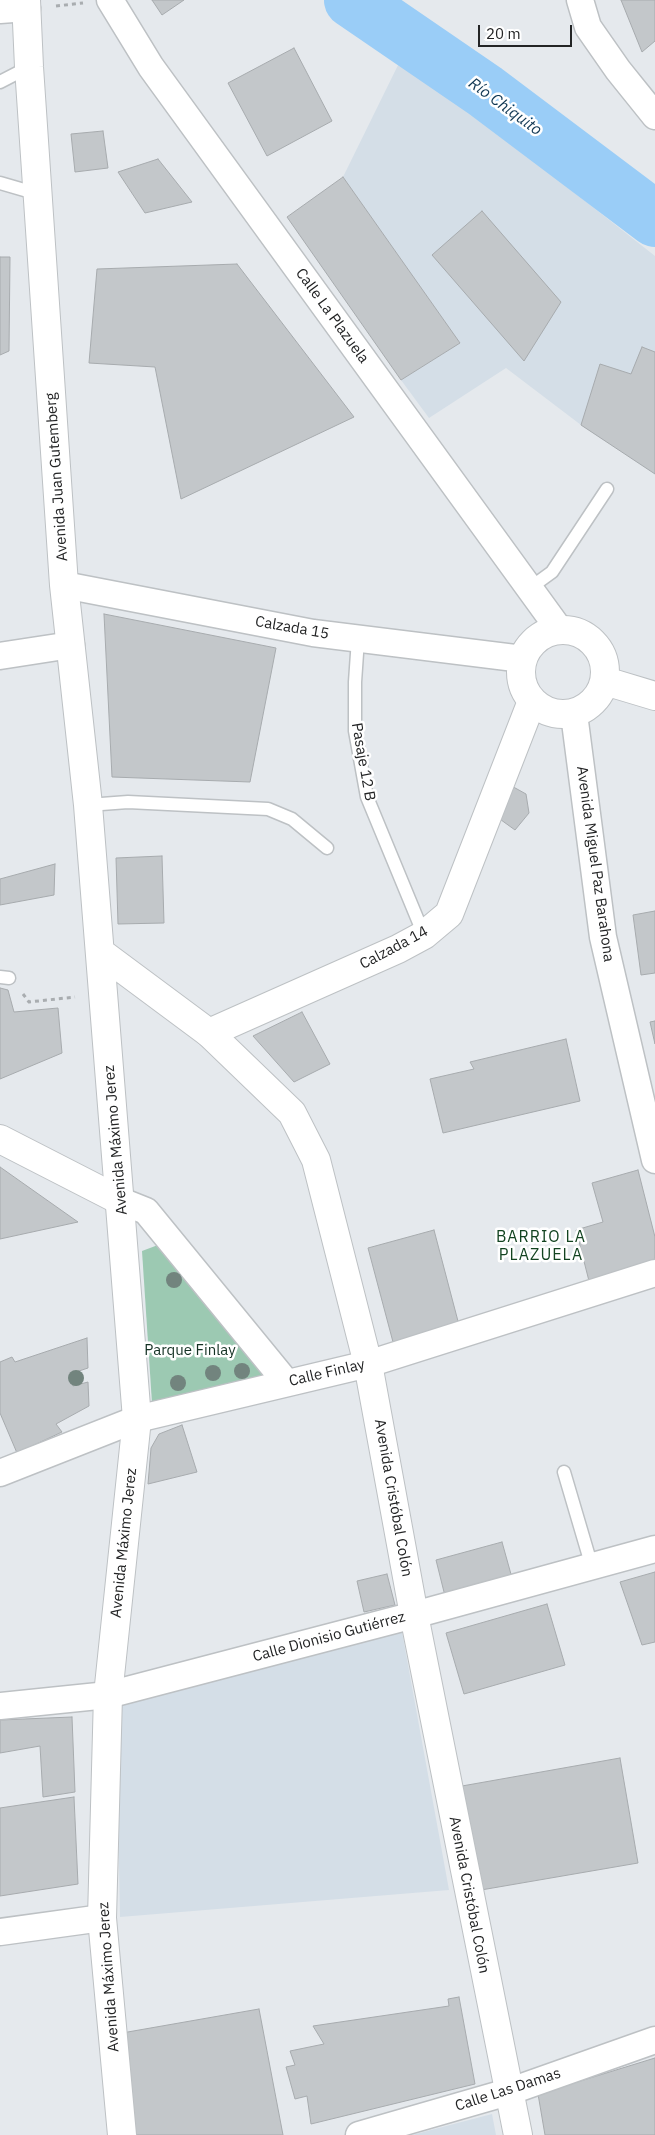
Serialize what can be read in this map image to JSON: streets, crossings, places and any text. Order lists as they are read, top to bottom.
{
  "streets": {
    "main road": [
      "Avenida Juan Gutemberg",
      "Calzada 14",
      "Avenida Máximo Jerez",
      "Avenida Cristóbal Colón"
    ],
    "street": [
      "Calle La Plazuela",
      "Calzada 15",
      "Avenida Miguel Paz Barahona",
      "Calle Finlay",
      "Calle Dionisio Gutiérrez",
      "Calle Las Damas"
    ],
    "lane": ["Pasaje 12 B"]
  },
  "crossings": [
    ["Calle La Plazuela", "Calzada 15"],
    ["Calle La Plazuela", "Avenida Miguel Paz Barahona"],
    ["Calle La Plazuela", "Calzada 14"],
    ["Avenida Juan Gutemberg", "Calzada 15"],
    ["Avenida Juan Gutemberg", "Avenida Máximo Jerez"],
    ["Avenida Juan Gutemberg", "Avenida Cristóbal Colón"],
    ["Calzada 15", "Pasaje 12 B"],
    ["Calzada 15", "Avenida Miguel Paz Barahona"],
    ["Calzada 15", "Calzada 14"],
    ["Pasaje 12 B", "Calzada 14"],
    ["Avenida Miguel Paz Barahona", "Calzada 14"],
    ["Calzada 14", "Avenida Cristóbal Colón"],
    ["Avenida Máximo Jerez", "Calle Finlay"],
    ["Avenida Máximo Jerez", "Avenida Cristóbal Colón"],
    ["Avenida Máximo Jerez", "Calle Dionisio Gutiérrez"],
    ["Calle Finlay", "Avenida Cristóbal Colón"],
    ["Avenida Cristóbal Colón", "Calle Dionisio Gutiérrez"],
    ["Avenida Cristóbal Colón", "Calle Las Damas"]
  ],
  "districts": ["BARRIO LA PLAZUELA"],
  "water": ["Río Chiquito"],
  "parks": ["Parque Finlay"],
  "scale_bar": "20 m"
}
